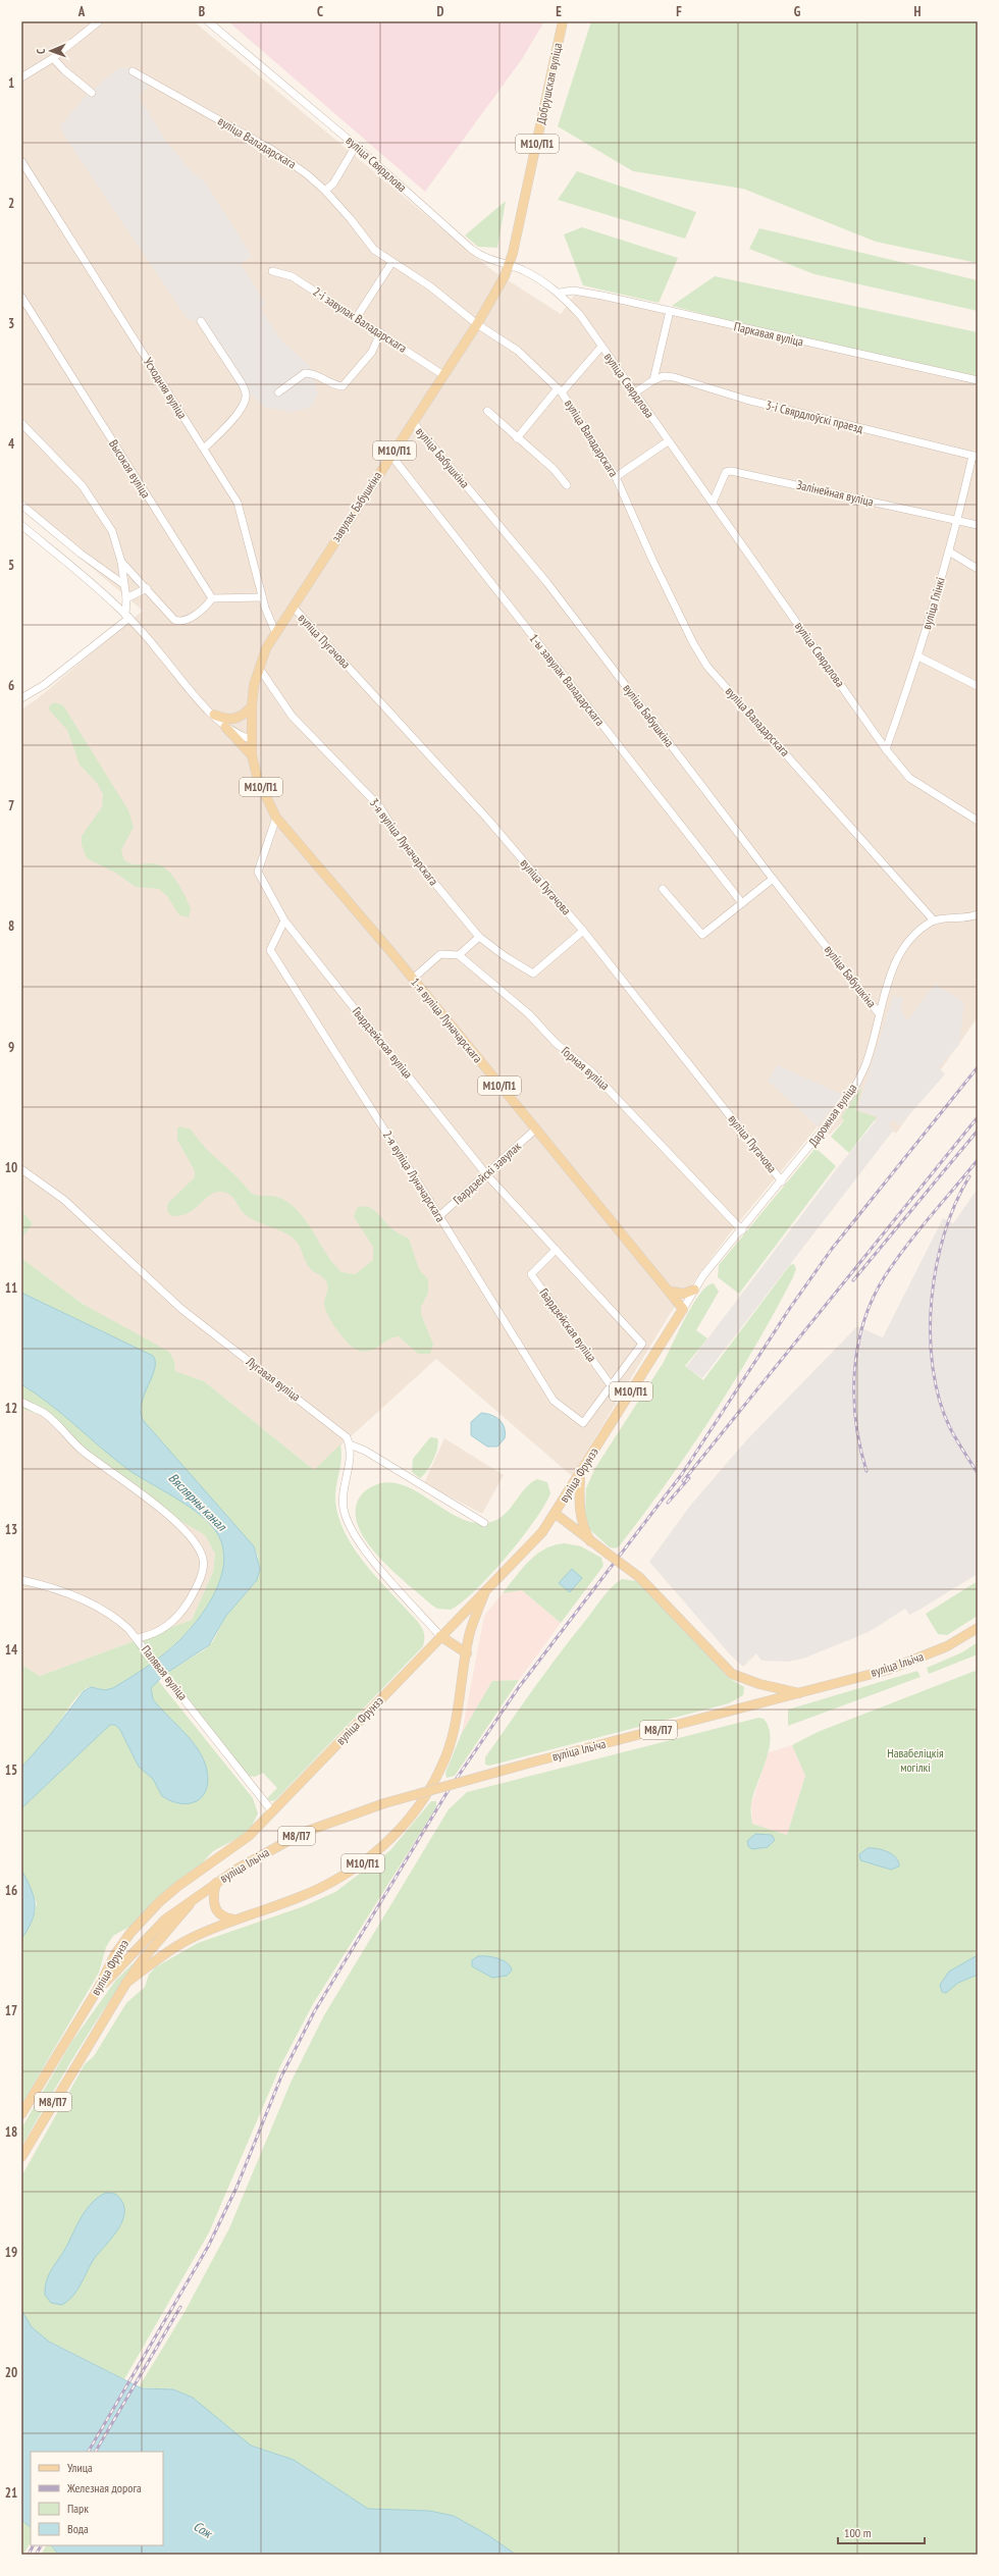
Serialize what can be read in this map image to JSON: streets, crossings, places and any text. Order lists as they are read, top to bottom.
{
  "streets": {
    "main road": [
      "Добрушская вуліца",
      "М10/П1",
      "завулак Бабушкіна",
      "1-я вуліца Луначарскага",
      "вуліца Фрунзэ",
      "вуліца Ільіча",
      "М8/П7"
    ],
    "street": [
      "вуліца Валадарскага",
      "вуліца Свярдлова",
      "2-і завулак Валадарскага",
      "Паркавая вуліца",
      "Усходняя вуліца",
      "3-і Свярдлоўскі праезд",
      "вуліца Бабушкіна",
      "Высокая вуліца",
      "Залінейная вуліца",
      "вуліца Глінкі",
      "вуліца Пугачова",
      "1-ы завулак Валадарскага",
      "3-я вуліца Луначарскага",
      "Гвардзейская вуліца",
      "Горная вуліца",
      "Дарожная вуліца",
      "Гвардзейскі завулак",
      "2-я вуліца Луначарскага",
      "Лугавая вуліца",
      "Палявая вуліца"
    ]
  },
  "crossings": [
    ["Добрушская вуліца", "вуліца Свярдлова"],
    ["Добрушская вуліца", "завулак Бабушкіна"],
    ["вуліца Валадарскага", "завулак Бабушкіна"],
    ["вуліца Валадарскага", "Дарожная вуліца"],
    ["М10/П1", "вуліца Фрунзэ"],
    ["М10/П1", "вуліца Ільіча"],
    ["вуліца Свярдлова", "Паркавая вуліца"],
    ["вуліца Свярдлова", "Залінейная вуліца"],
    ["вуліца Свярдлова", "завулак Бабушкіна"],
    ["вуліца Свярдлова", "вуліца Глінкі"],
    ["2-і завулак Валадарскага", "завулак Бабушкіна"],
    ["Усходняя вуліца", "завулак Бабушкіна"],
    ["3-і Свярдлоўскі праезд", "вуліца Глінкі"],
    ["вуліца Бабушкіна", "завулак Бабушкіна"],
    ["вуліца Бабушкіна", "Дарожная вуліца"],
    ["Залінейная вуліца", "вуліца Глінкі"],
    ["завулак Бабушкіна", "вуліца Пугачова"],
    ["завулак Бабушкіна", "1-ы завулак Валадарскага"],
    ["завулак Бабушкіна", "3-я вуліца Луначарскага"],
    ["завулак Бабушкіна", "1-я вуліца Луначарскага"],
    ["вуліца Пугачова", "3-я вуліца Луначарскага"],
    ["вуліца Пугачова", "Дарожная вуліца"],
    ["1-я вуліца Луначарскага", "Гвардзейская вуліца"],
    ["1-я вуліца Луначарскага", "Дарожная вуліца"],
    ["1-я вуліца Луначарскага", "Гвардзейскі завулак"],
    ["1-я вуліца Луначарскага", "вуліца Фрунзэ"],
    ["Гвардзейская вуліца", "Гвардзейскі завулак"],
    ["Гвардзейская вуліца", "2-я вуліца Луначарскага"],
    ["Горная вуліца", "Дарожная вуліца"],
    ["Дарожная вуліца", "вуліца Фрунзэ"],
    ["Гвардзейскі завулак", "2-я вуліца Луначарскага"],
    ["вуліца Фрунзэ", "вуліца Ільіча"],
    ["вуліца Фрунзэ", "Палявая вуліца"]
  ],
  "water": ["Вяслярны канал", "Сож"],
  "parks": ["Навабеліцкія могілкі"],
  "legend": [
    "Улица",
    "Железная дорога",
    "Парк",
    "Вода"
  ],
  "scale_bar": "100 m",
  "north": "left",
  "grid": {
    "columns": [
      "A",
      "B",
      "C",
      "D",
      "E",
      "F",
      "G",
      "H"
    ],
    "rows": [
      "1",
      "2",
      "3",
      "4",
      "5",
      "6",
      "7",
      "8",
      "9",
      "10",
      "11",
      "12",
      "13",
      "14",
      "15",
      "16",
      "17",
      "18",
      "19",
      "20",
      "21"
    ]
  }
}
